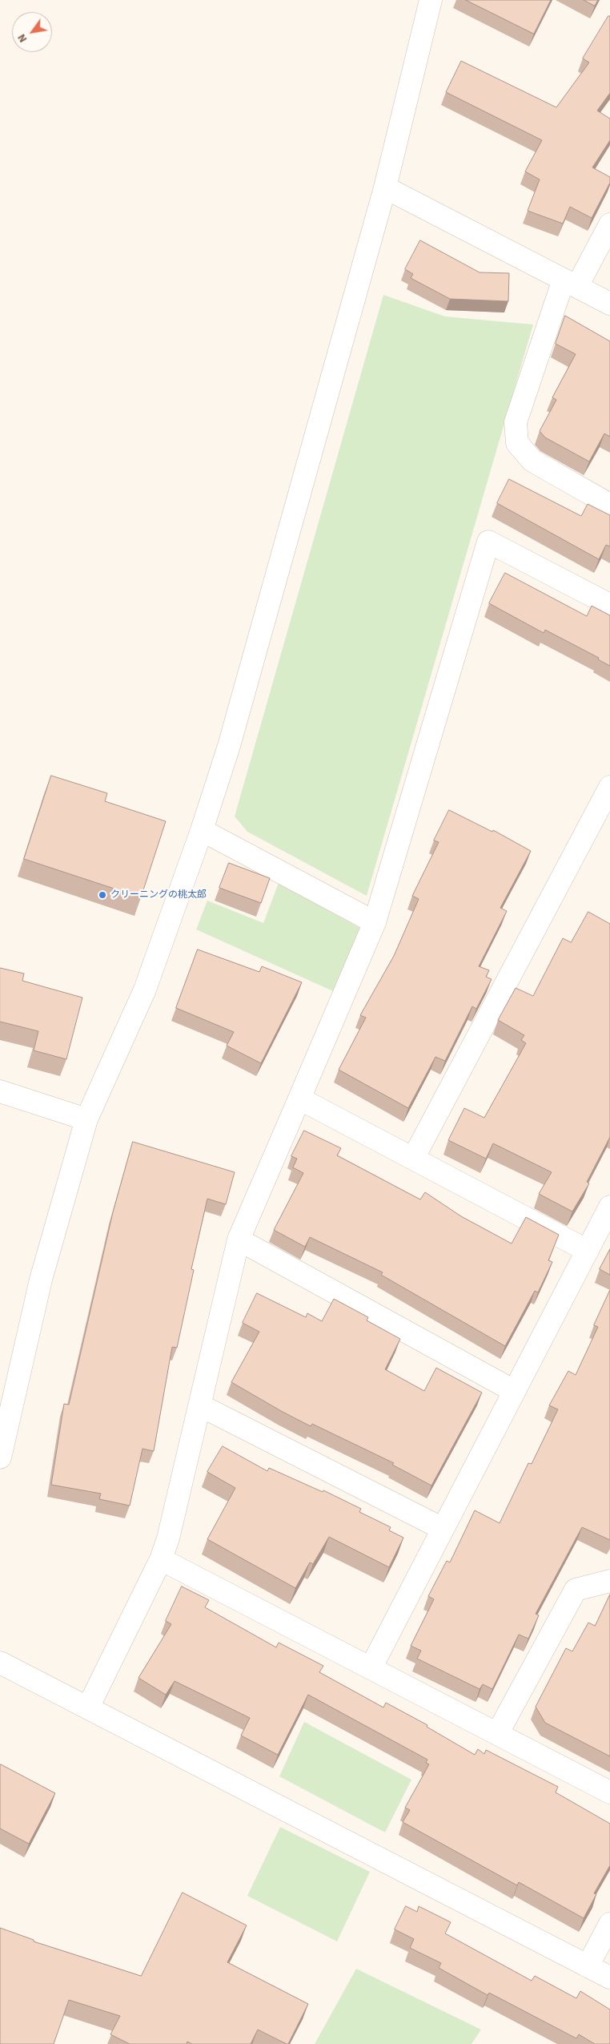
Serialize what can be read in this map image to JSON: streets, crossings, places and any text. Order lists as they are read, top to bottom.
{
  "places": ["クリーニングの桃太郎"],
  "north": "bottom left"
}
